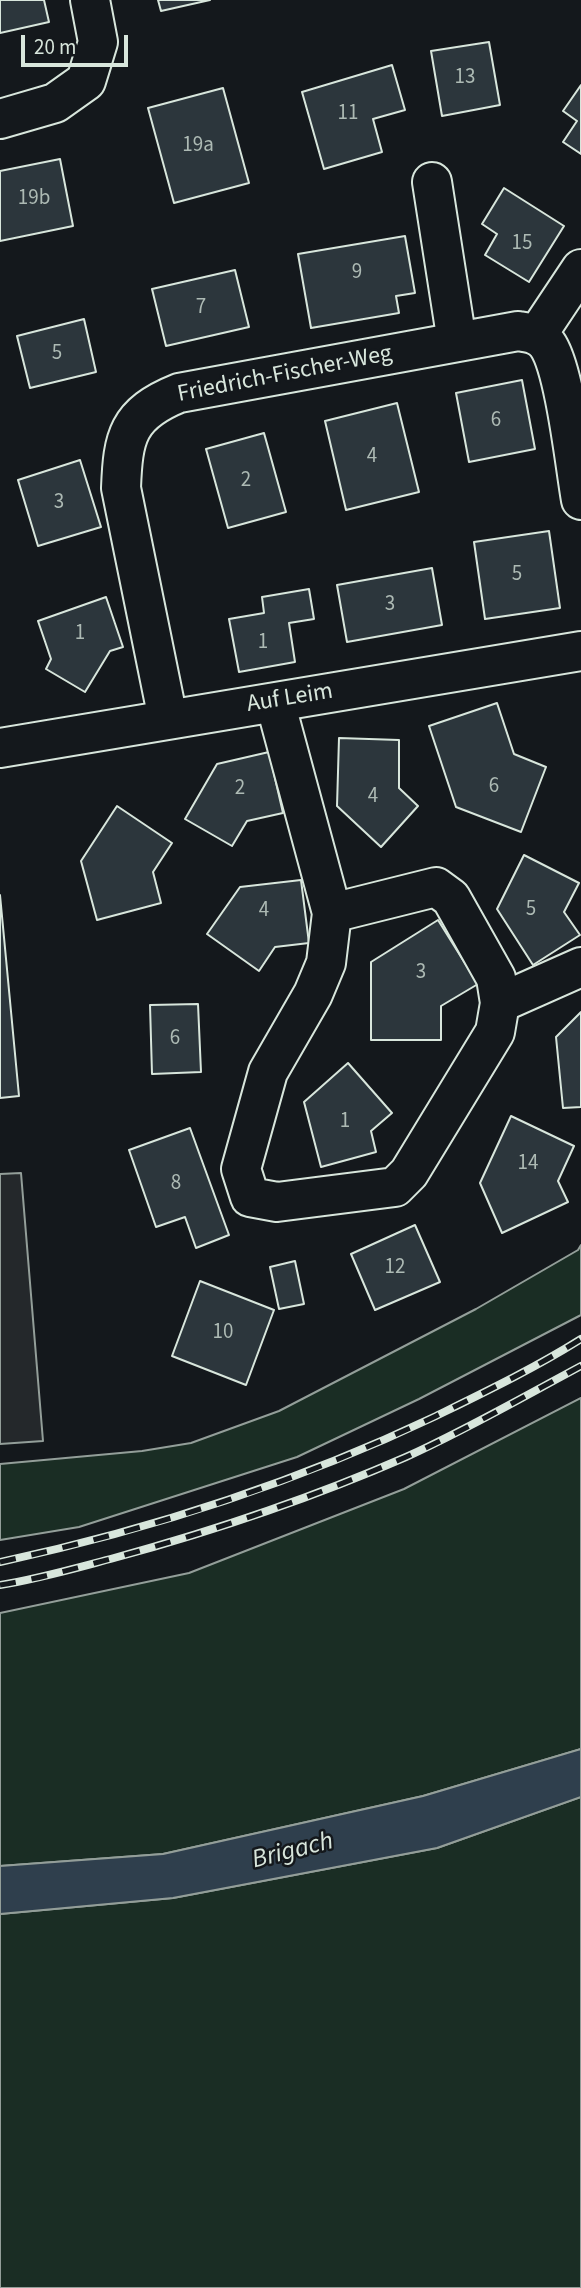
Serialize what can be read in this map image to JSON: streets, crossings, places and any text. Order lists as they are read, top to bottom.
{
  "streets": {
    "street": ["Friedrich-Fischer-Weg", "Auf Leim"]
  },
  "crossings": [
    ["Friedrich-Fischer-Weg", "Auf Leim"]
  ],
  "water": ["Brigach"],
  "house_numbers": [
    "13",
    "11",
    "19a",
    "19b",
    "15",
    "9",
    "7",
    "5",
    "6",
    "4",
    "2",
    "3",
    "5",
    "3",
    "1",
    "1",
    "6",
    "2",
    "4",
    "5",
    "4",
    "3",
    "6",
    "1",
    "14",
    "8",
    "12",
    "10"
  ],
  "scale_bar": "20 m"
}
